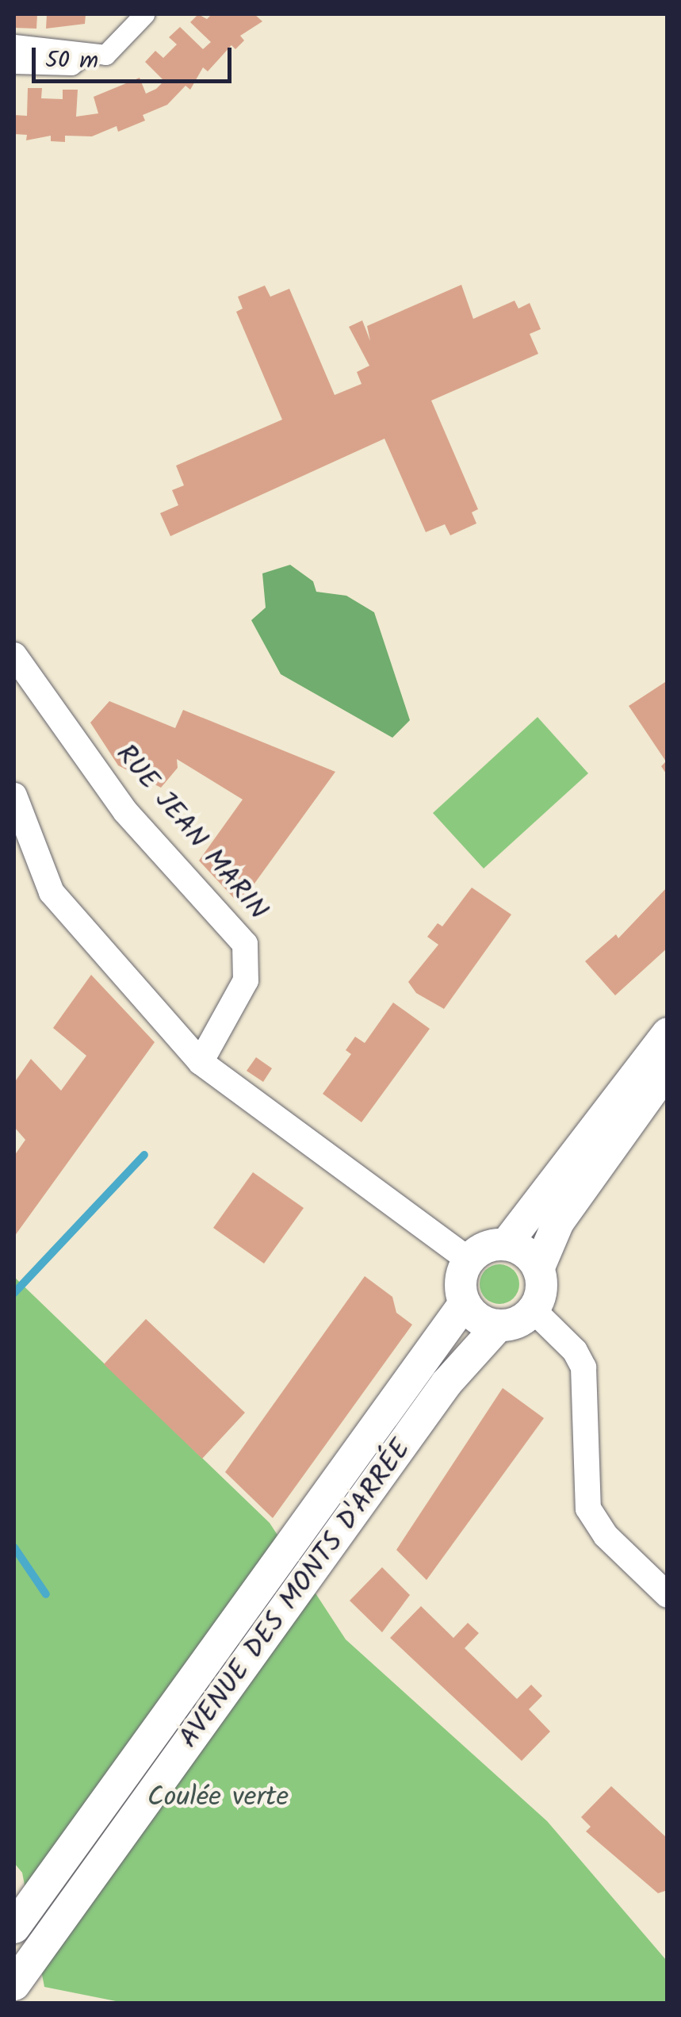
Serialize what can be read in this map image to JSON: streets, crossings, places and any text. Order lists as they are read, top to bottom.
{
  "streets": {
    "street": ["RUE JEAN MARIN", "AVENUE DES MONTS D'ARRÉE"]
  },
  "parks": ["Coulée verte"],
  "scale_bar": "50 m"
}
